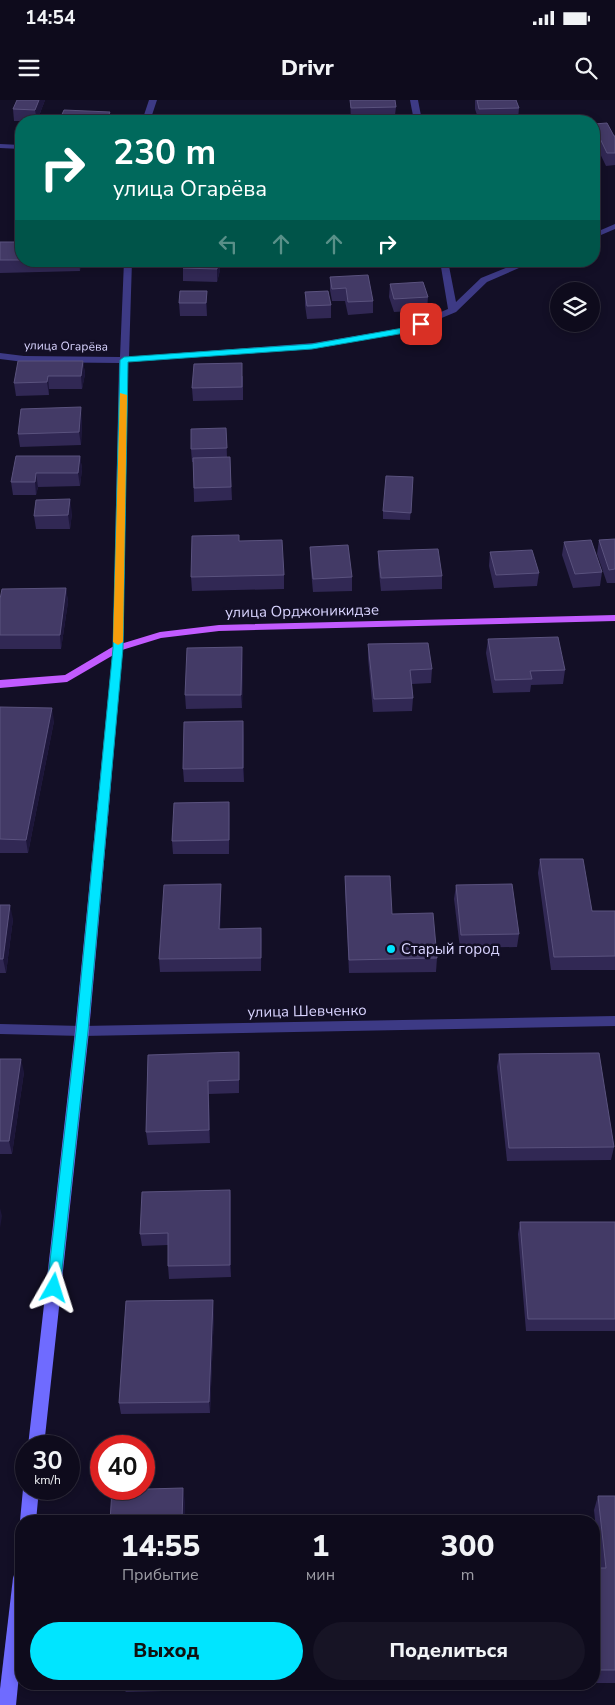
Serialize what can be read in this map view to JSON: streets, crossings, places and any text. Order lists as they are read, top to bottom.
{
  "streets": {
    "main road": ["улица Орджоникидзе"],
    "street": ["улица Огарёва", "улица Шевченко"]
  },
  "places": ["Старый город"],
  "page": {
    "status": "14:54",
    "header": "Drivr",
    "turn": ["230 m", "улица Огарёва"],
    "speed": "30 km/h",
    "limit": "40",
    "eta": [
      "14:55",
      "Прибытие",
      "1",
      "мин",
      "300",
      "m"
    ],
    "buttons": ["Выход", "Поделиться"]
  }
}
